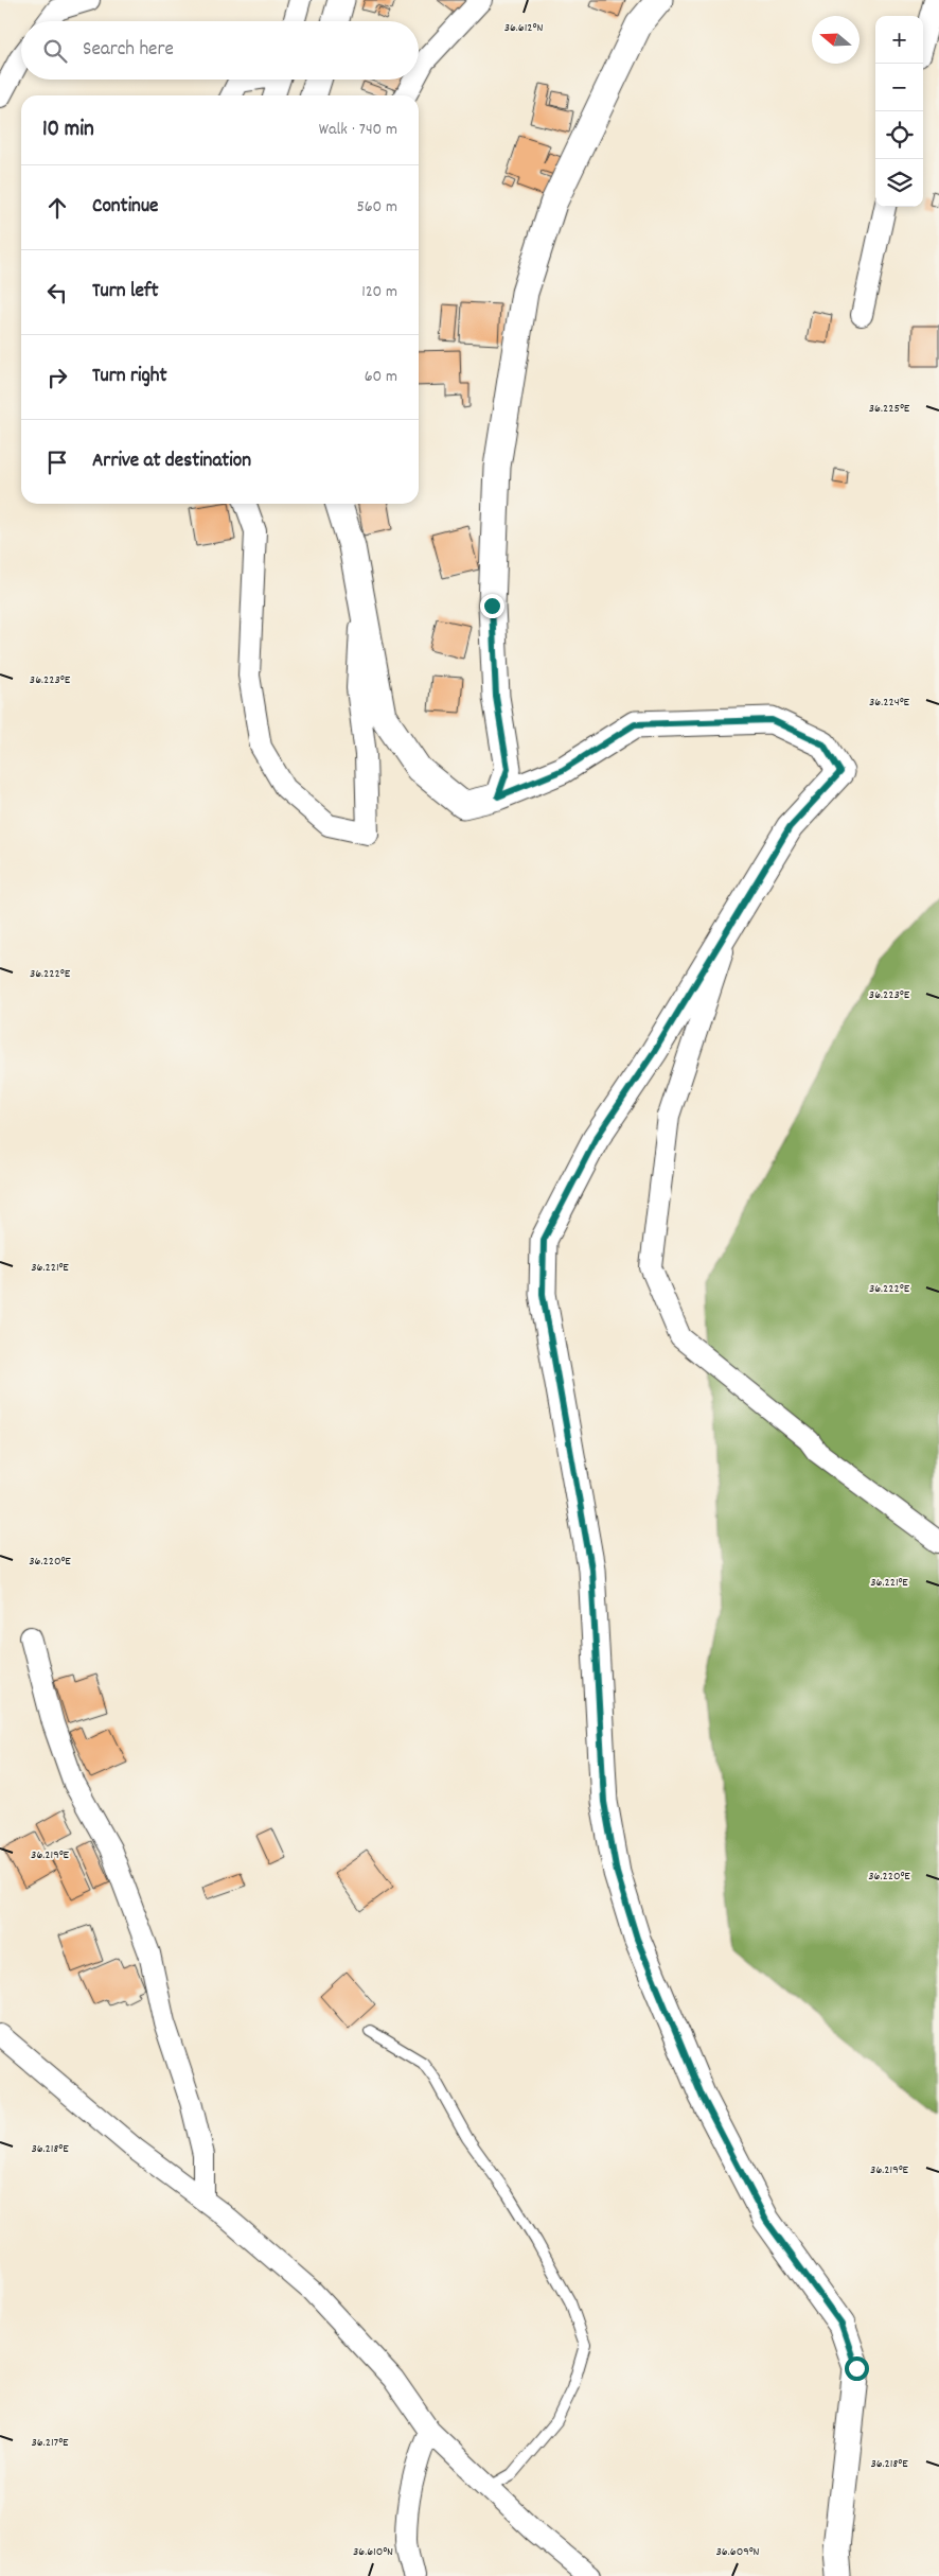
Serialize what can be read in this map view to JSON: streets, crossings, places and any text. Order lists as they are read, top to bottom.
{
  "north": "left",
  "page": {
    "map_buttons": ["+", "−"],
    "search": "Search here",
    "heading": ["10 min", "Walk · 740 m"],
    "list": [
      ["Continue", "560 m"],
      ["Turn left", "120 m"],
      ["Turn right", "60 m"],
      "Arrive at destination"
    ]
  },
  "coordinates": [
    "36.612°N",
    "36.225°E",
    "36.223°E",
    "36.224°E",
    "36.222°E",
    "36.221°E",
    "36.220°E",
    "36.219°E",
    "36.218°E",
    "36.217°E",
    "36.610°N",
    "36.609°N"
  ]
}
